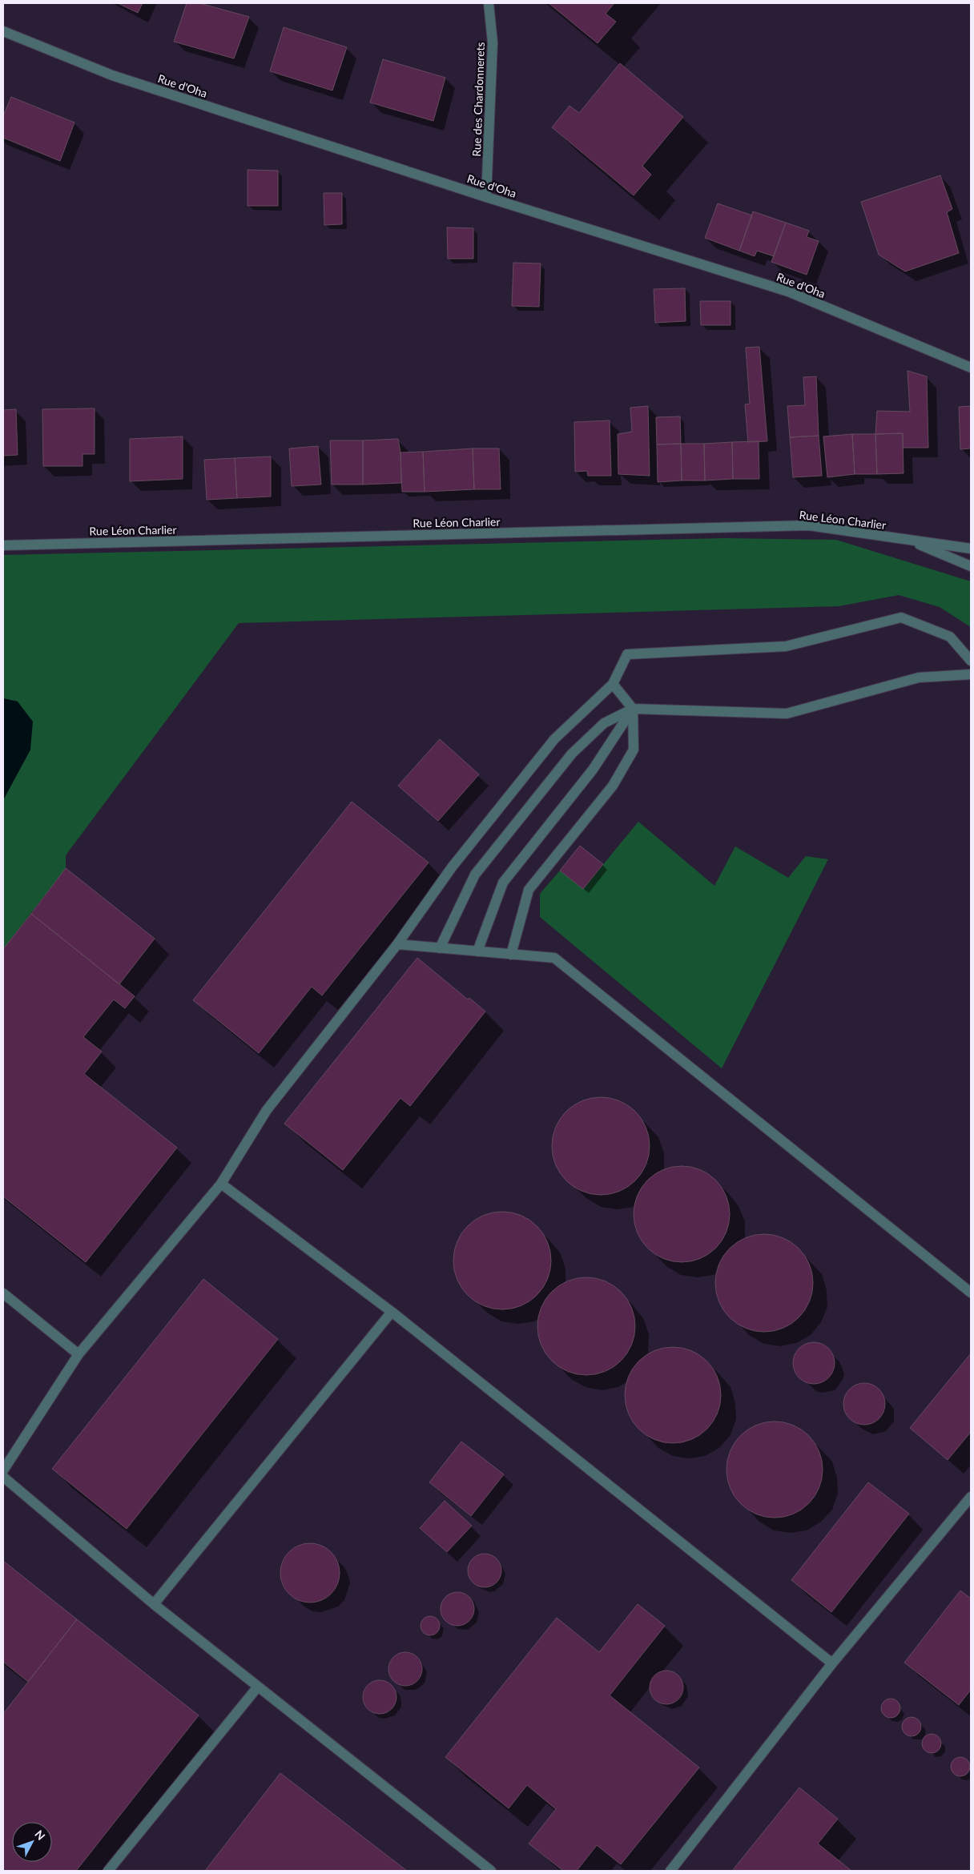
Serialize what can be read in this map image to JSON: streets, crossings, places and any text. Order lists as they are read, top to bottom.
{
  "streets": {
    "street": ["Rue d'Oha", "Rue des Chardonnerets", "Rue Léon Charlier"]
  },
  "crossings": [
    ["Rue d'Oha", "Rue des Chardonnerets"]
  ],
  "north": "top right"
}
